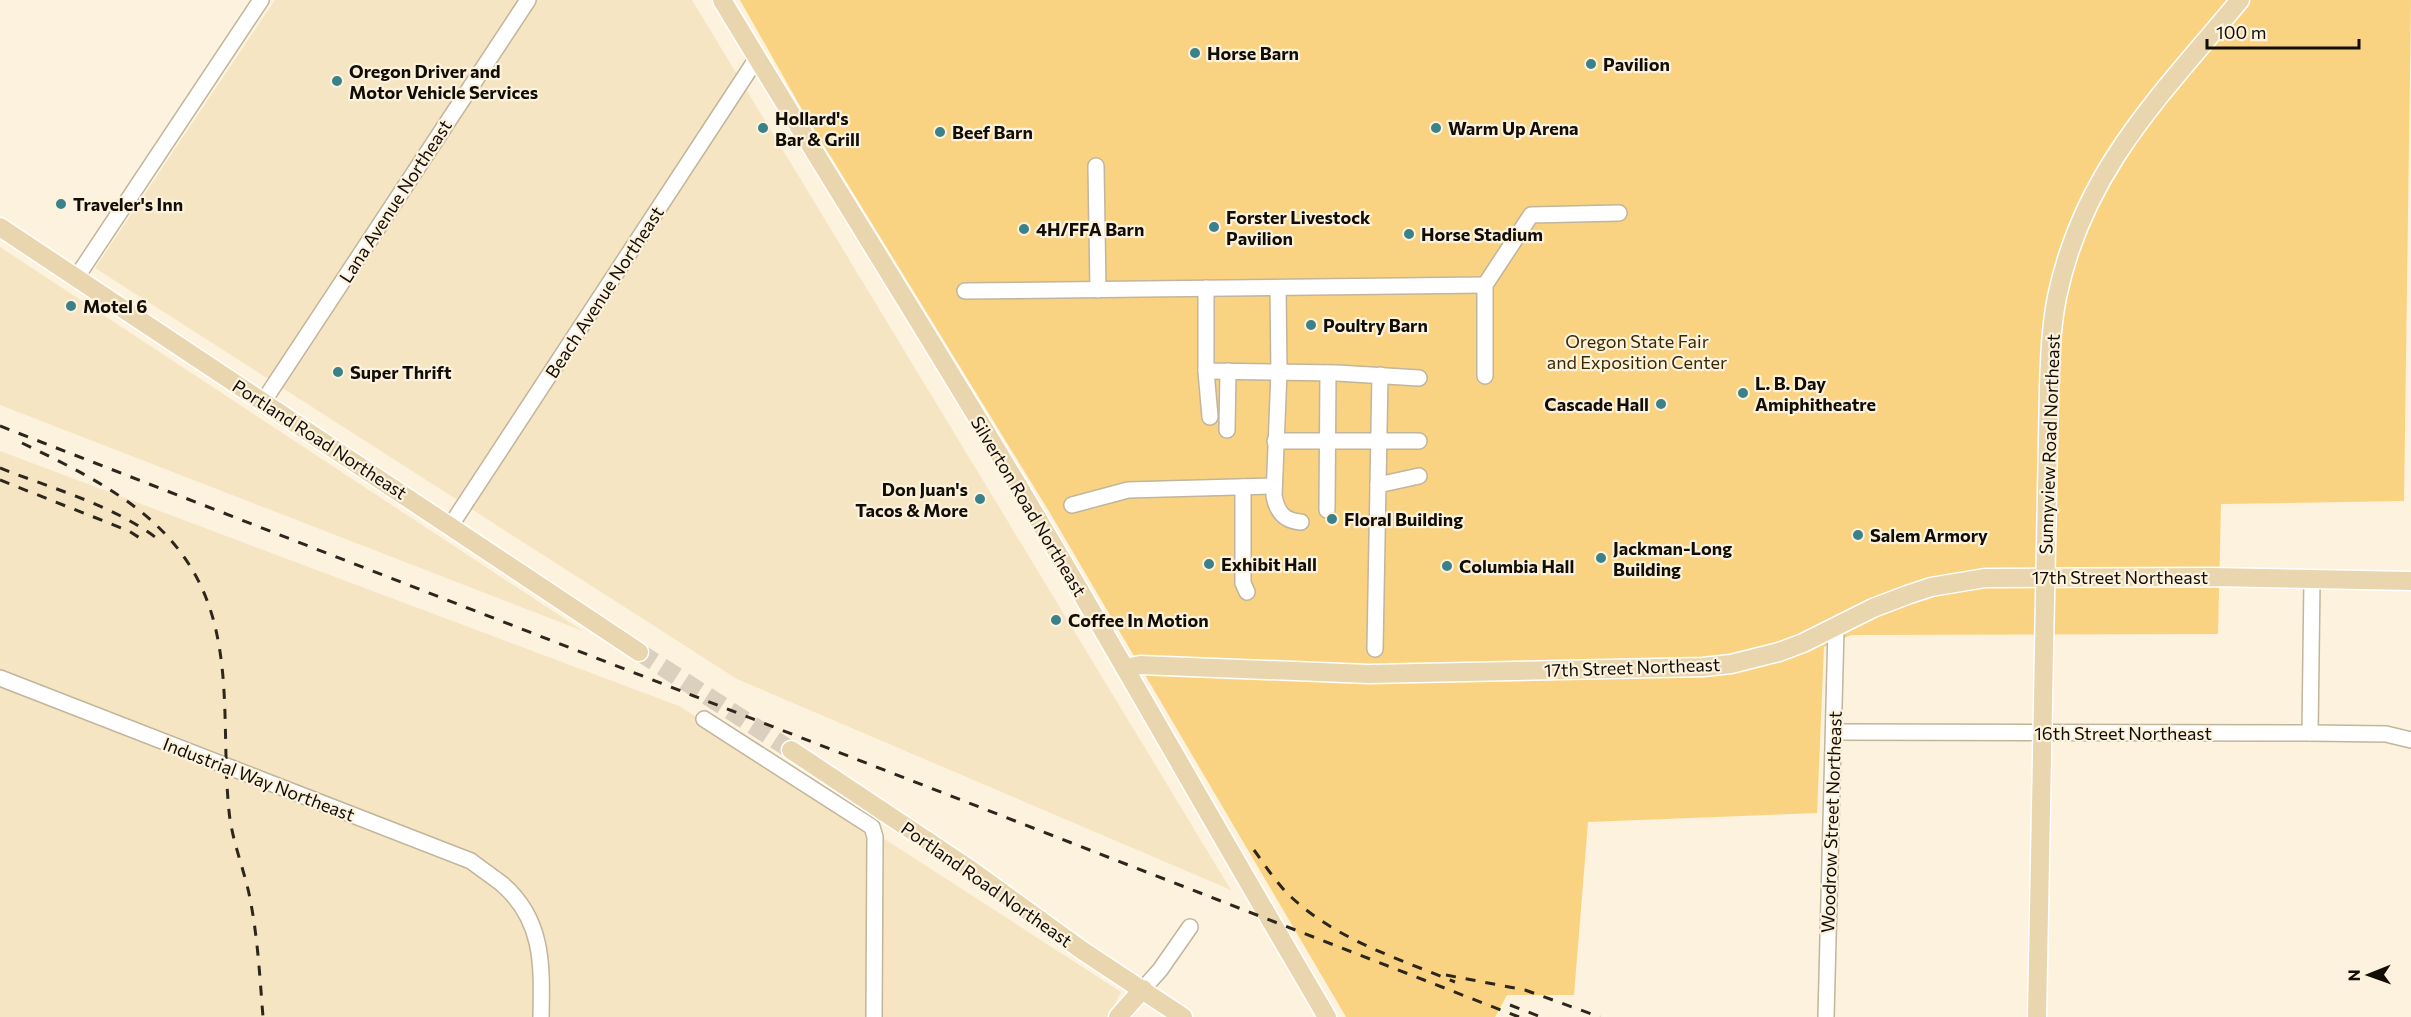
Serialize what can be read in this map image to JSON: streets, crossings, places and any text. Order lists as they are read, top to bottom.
{
  "streets": {
    "main road": [
      "Portland Road Northeast",
      "Sunnyview Road Northeast",
      "Silverton Road Northeast",
      "17th Street Northeast"
    ],
    "street": [
      "Lana Avenue Northeast",
      "Beach Avenue Northeast",
      "16th Street Northeast",
      "Industrial Way Northeast",
      "Woodrow Street Northeast"
    ]
  },
  "crossings": [
    ["Lana Avenue Northeast", "Portland Road Northeast"],
    ["Beach Avenue Northeast", "Portland Road Northeast"],
    ["Beach Avenue Northeast", "Silverton Road Northeast"],
    ["Sunnyview Road Northeast", "17th Street Northeast"],
    ["Sunnyview Road Northeast", "16th Street Northeast"],
    ["Silverton Road Northeast", "17th Street Northeast"],
    ["17th Street Northeast", "Woodrow Street Northeast"],
    ["16th Street Northeast", "Woodrow Street Northeast"]
  ],
  "parks": ["Oregon State Fair and Exposition Center"],
  "places": [
    "Horse Barn",
    "Pavilion",
    "Oregon Driver and Motor Vehicle Services",
    "Hollard's Bar & Grill",
    "Warm Up Arena",
    "Beef Barn",
    "Traveler's Inn",
    "Forster Livestock Pavilion",
    "4H/FFA Barn",
    "Horse Stadium",
    "Motel 6",
    "Poultry Barn",
    "Super Thrift",
    "L. B. Day Amiphitheatre",
    "Cascade Hall",
    "Don Juan's Tacos & More",
    "Floral Building",
    "Salem Armory",
    "Jackman-Long Building",
    "Exhibit Hall",
    "Columbia Hall",
    "Coffee In Motion"
  ],
  "scale_bar": "100 m",
  "north": "left"
}
